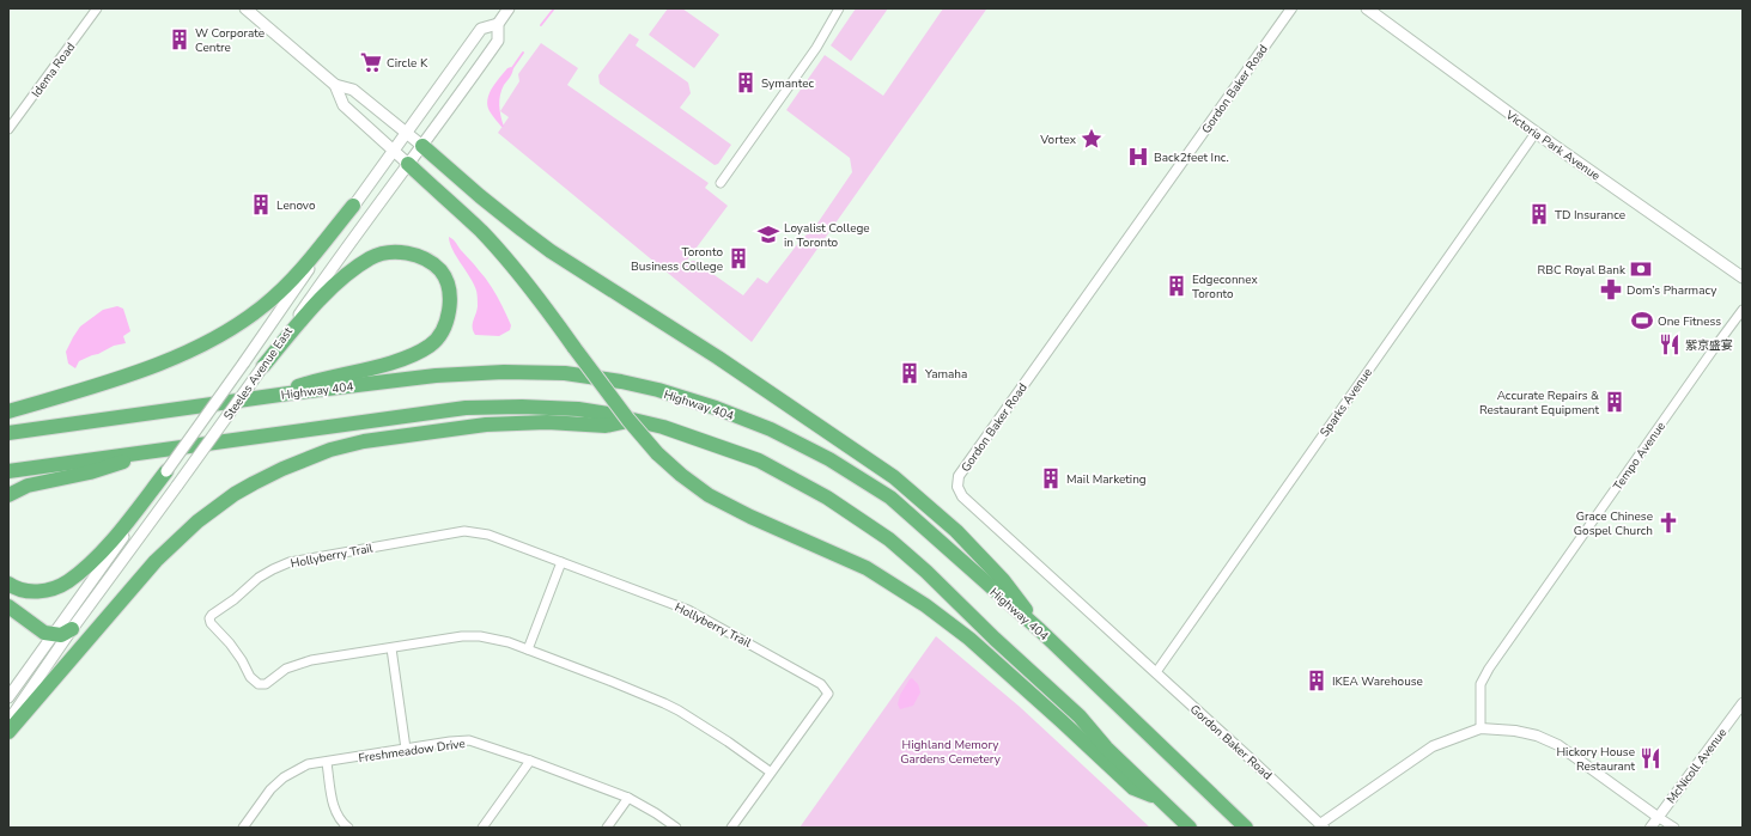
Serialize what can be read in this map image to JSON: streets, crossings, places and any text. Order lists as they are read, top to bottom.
{
  "streets": {
    "highway": ["Highway 404"],
    "main road": ["Victoria Park Avenue", "Steeles Avenue East"],
    "street": [
      "Idema Road",
      "Gordon Baker Road",
      "Sparks Avenue",
      "Tempo Avenue",
      "Hollyberry Trail",
      "Freshmeadow Drive",
      "McNicoll Avenue"
    ]
  },
  "crossings": [
    ["Gordon Baker Road", "Sparks Avenue"],
    ["Victoria Park Avenue", "Sparks Avenue"]
  ],
  "parks": ["Highland Memory Gardens Cemetery"],
  "places": {
    "building": [
      "W Corporate Centre",
      "Symantec",
      "Lenovo",
      "TD Insurance",
      "Toronto Business College",
      "Edgeconnex Toronto",
      "Yamaha",
      "Accurate Repairs & Restaurant Equipment",
      "Mail Marketing",
      "IKEA Warehouse"
    ],
    "supermarket": ["Circle K"],
    "place": ["Vortex"],
    "hospital": ["Back2feet Inc."],
    "school or university": ["Loyalist College in Toronto"],
    "bank": ["RBC Royal Bank"],
    "pharmacy": ["Dom’s Pharmacy"],
    "sports": ["One Fitness"],
    "restaurant": ["紫京盛宴", "Hickory House Restaurant"],
    "church": ["Grace Chinese Gospel Church"]
  }
}
